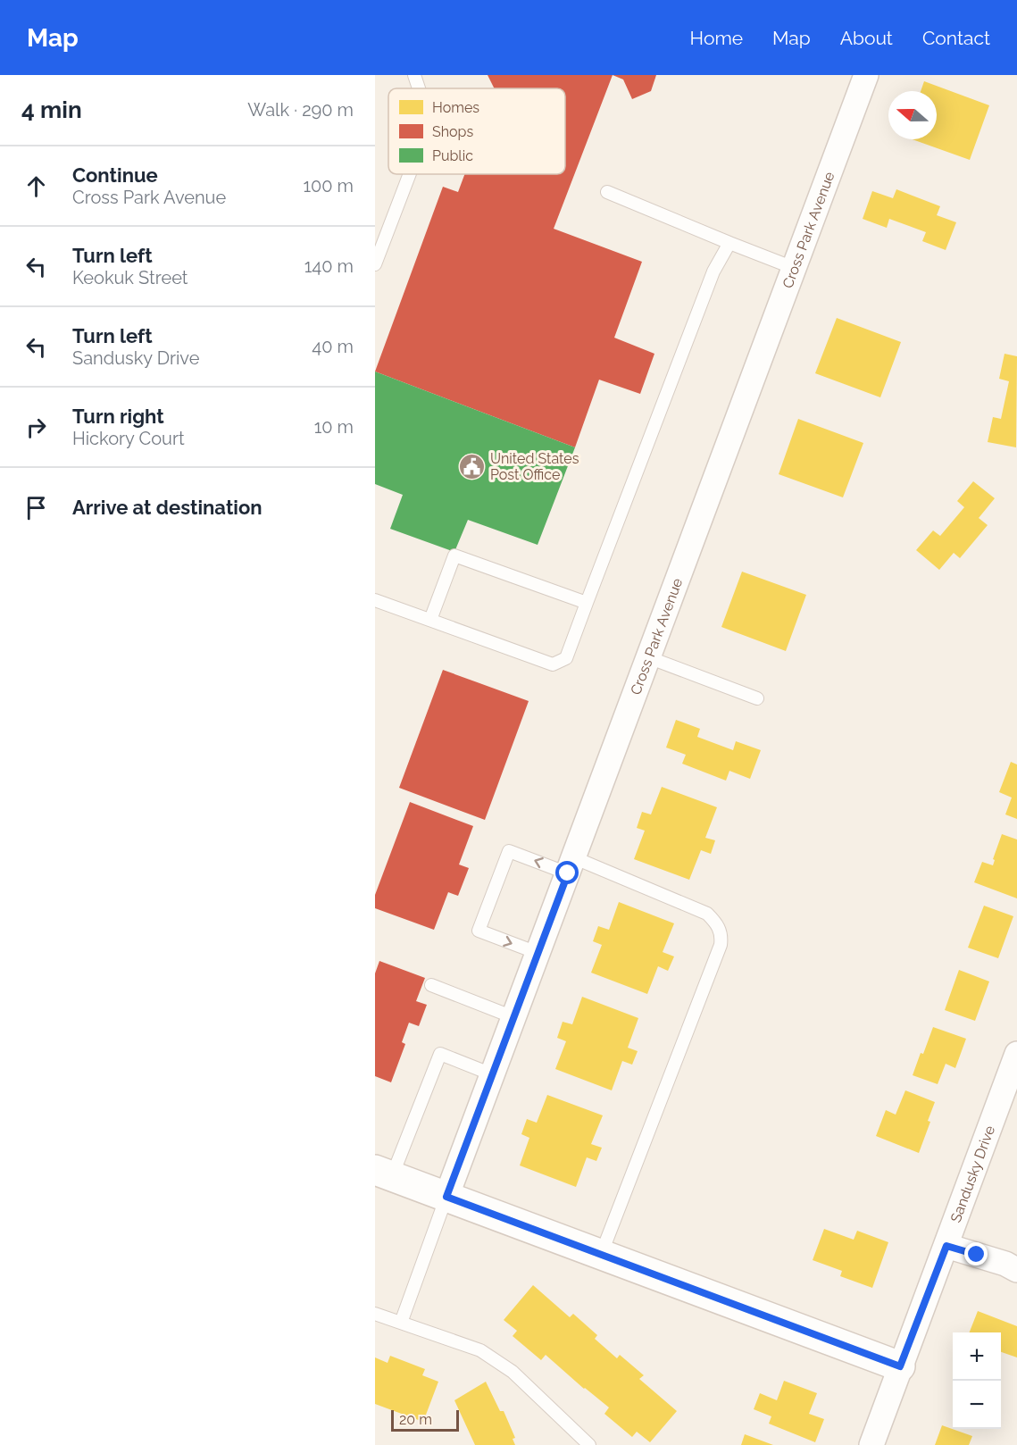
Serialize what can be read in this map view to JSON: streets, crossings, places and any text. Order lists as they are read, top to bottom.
{
  "streets": {
    "street": ["Cross Park Avenue", "Sandusky Drive"]
  },
  "places": {
    "public building": ["United States Post Office"]
  },
  "legend": ["Homes", "Shops", "Public"],
  "scale_bar": "20 m",
  "north": "left",
  "page": {
    "header": "Map",
    "nav": [
      "Home",
      "Map",
      "About",
      "Contact"
    ],
    "heading": ["4 min", "Walk · 290 m"],
    "list": [
      ["Continue", "Cross Park Avenue", "100 m"],
      ["Turn left", "Keokuk Street", "140 m"],
      ["Turn left", "Sandusky Drive", "40 m"],
      ["Turn right", "Hickory Court", "10 m"],
      "Arrive at destination"
    ],
    "map_buttons": ["+", "−"],
    "scale": "20 m"
  }
}
